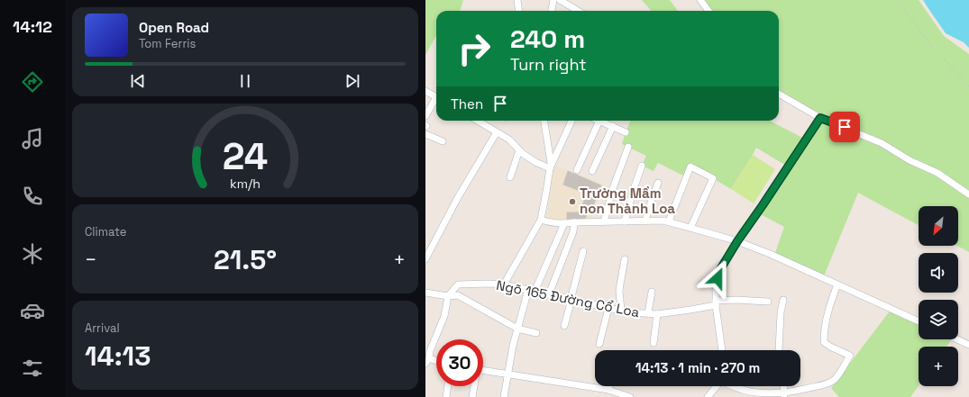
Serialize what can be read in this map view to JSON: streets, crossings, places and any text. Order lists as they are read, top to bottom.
{
  "streets": {
    "street": ["Ngõ 165 Đường Cổ Loa"]
  },
  "places": ["Trường Mầm non Thành Loa"],
  "north": "bottom left",
  "page": {
    "tabs": "14:12",
    "turn": ["240 m", "Turn right"],
    "song": ["Open Road", "Tom Ferris"],
    "then": "Then",
    "tile": [
      "Climate",
      ["Arrival", "14:13"]
    ],
    "map_buttons": "+",
    "heat": ["−", "21.5°", "+"],
    "limit": "30",
    "trip": "14:13 · 1 min · 270 m",
    "gauge": ["24", "km/h"]
  }
}
